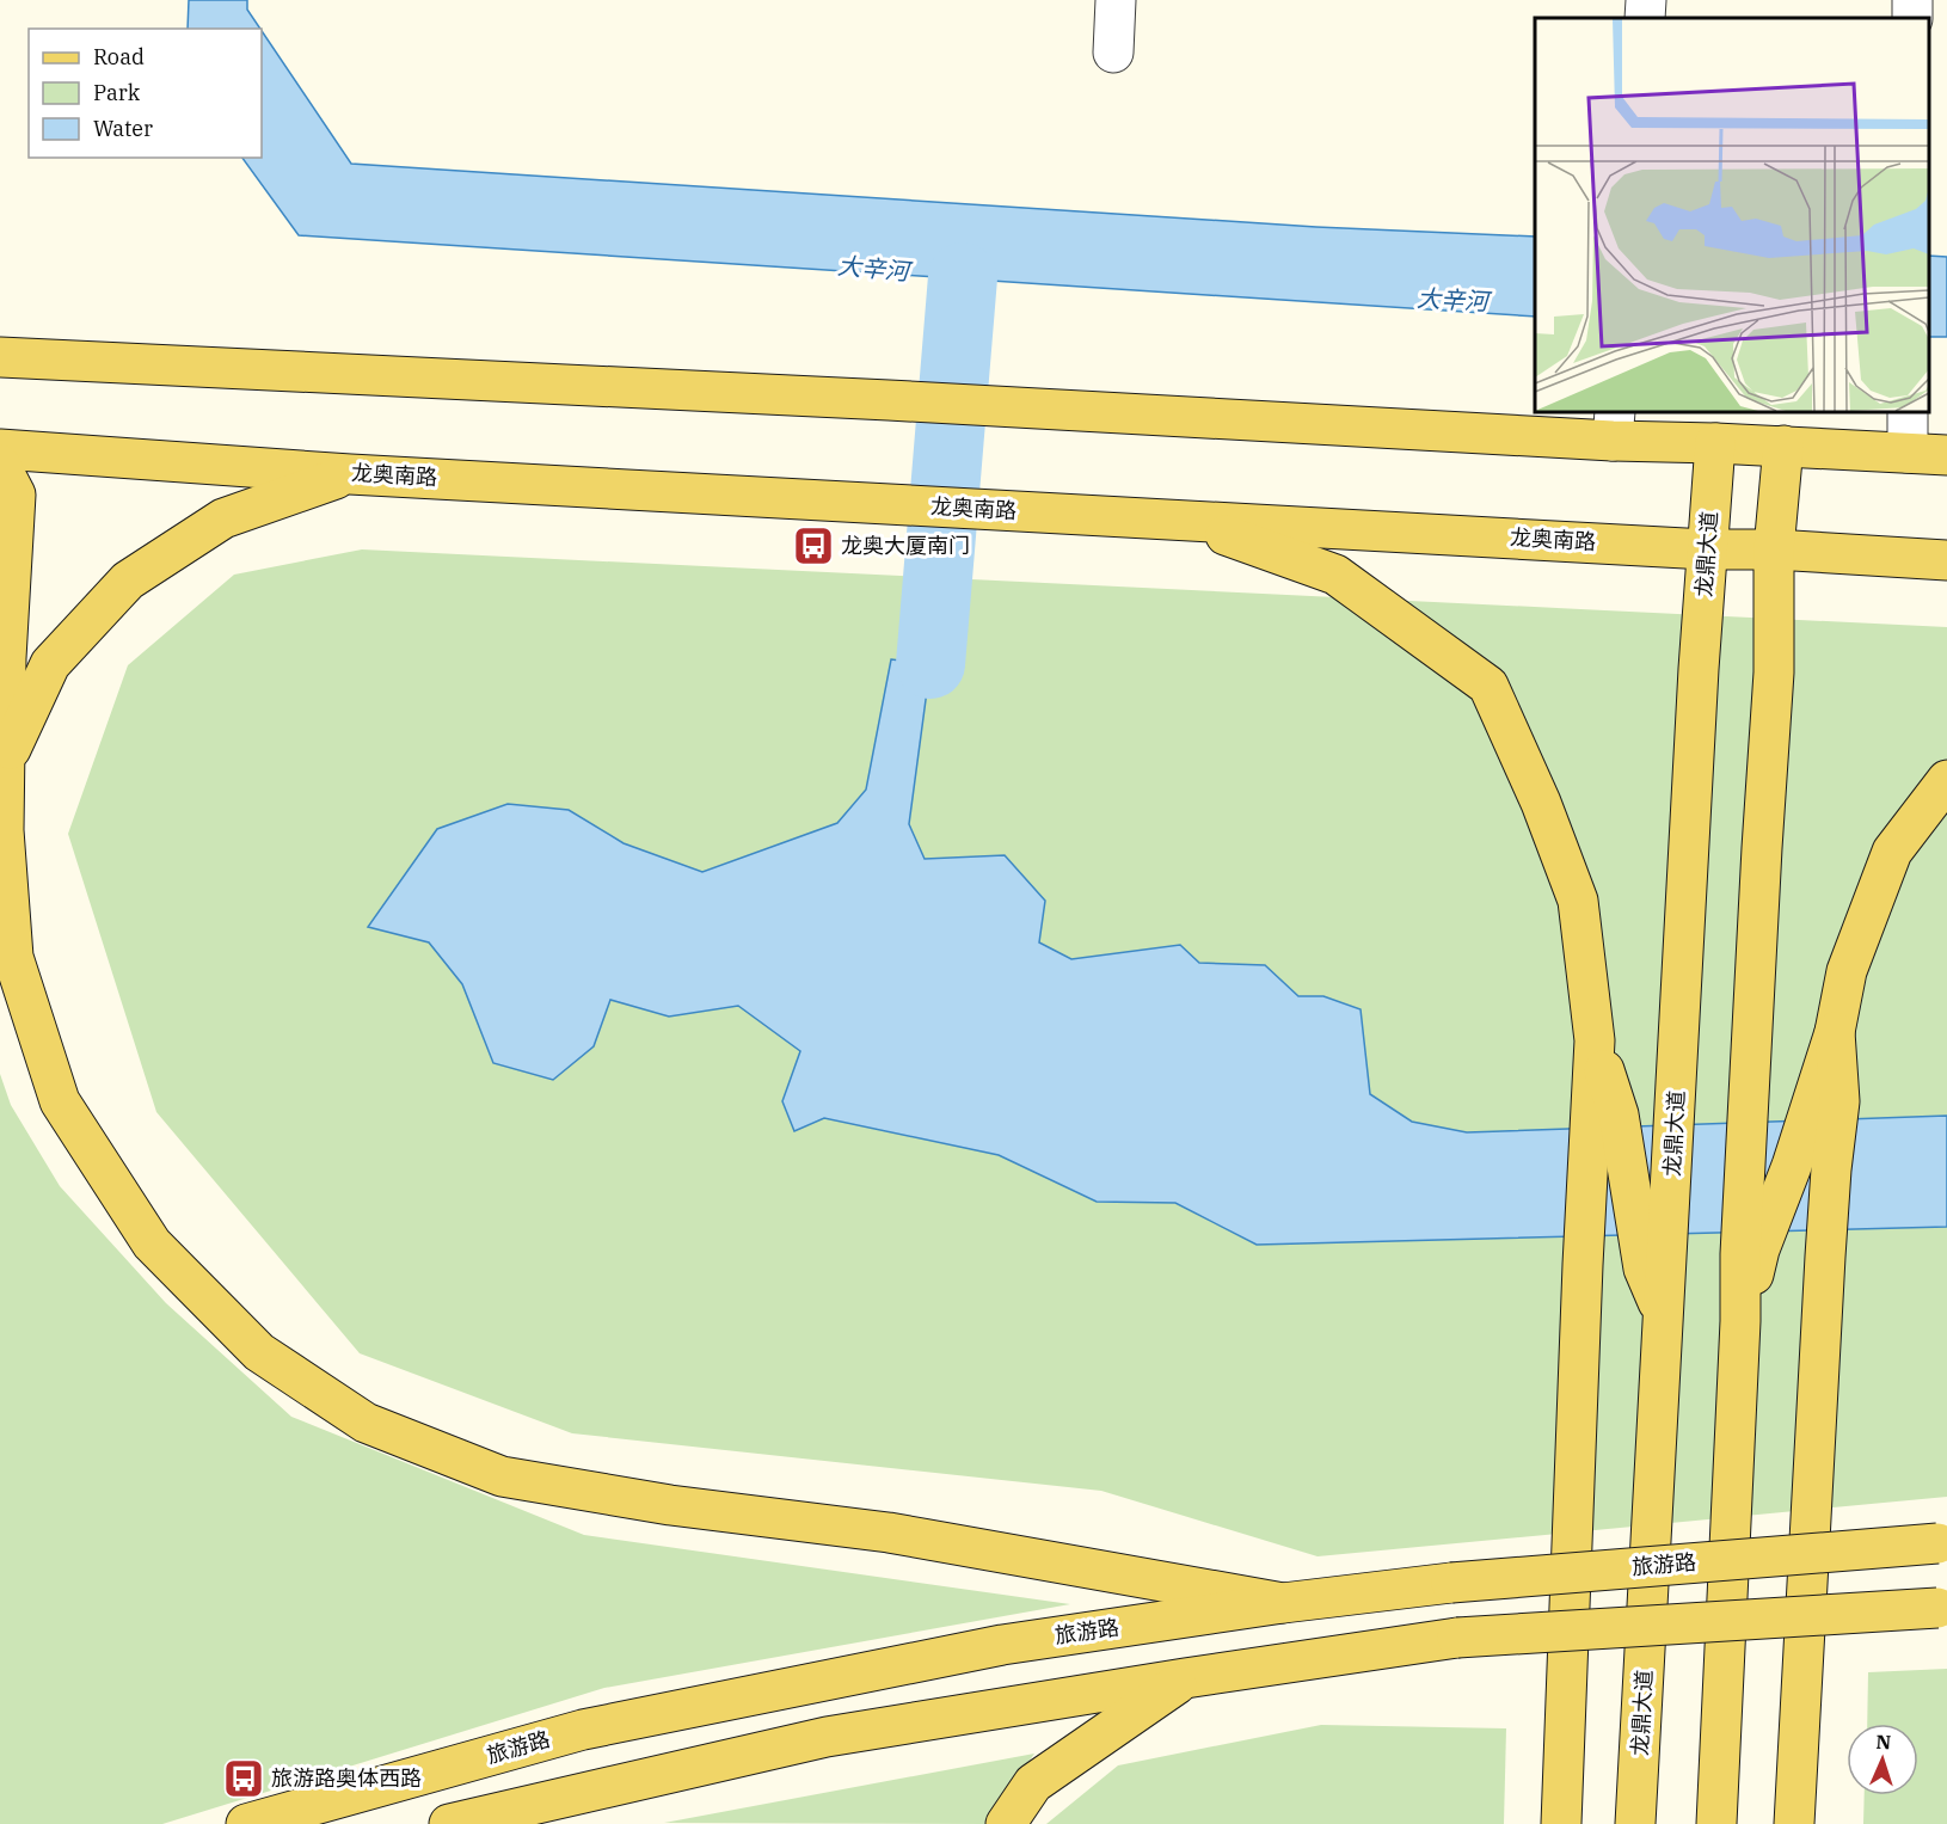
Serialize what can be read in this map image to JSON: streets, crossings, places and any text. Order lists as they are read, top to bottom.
{
  "streets": {
    "main road": ["龙奥南路", "龙鼎大道", "旅游路"]
  },
  "crossings": [
    ["龙奥南路", "龙鼎大道"]
  ],
  "water": ["大辛河"],
  "places": {
    "bus stop": ["龙奥大厦南门", "旅游路奥体西路"]
  },
  "legend": ["Road", "Park", "Water"],
  "north": "top"
}
